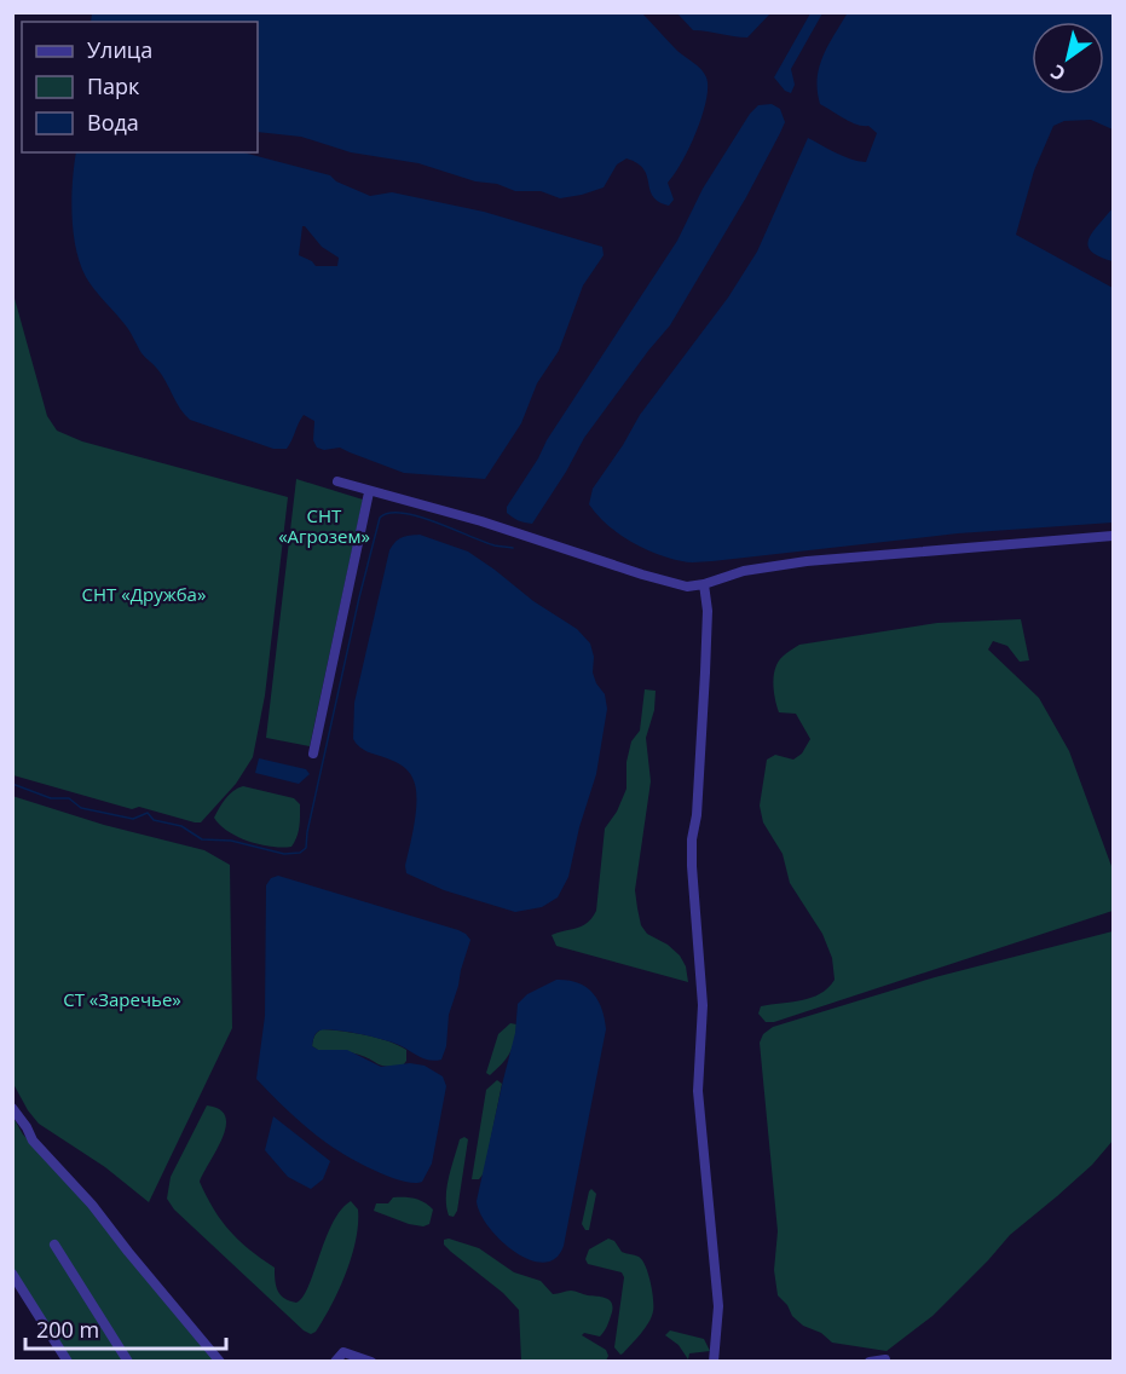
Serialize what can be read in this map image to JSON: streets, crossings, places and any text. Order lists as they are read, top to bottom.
{
  "parks": ["СНТ «Агрозем»", "СНТ «Дружба»", "СТ «Заречье»"],
  "legend": ["Улица", "Парк", "Вода"],
  "scale_bar": "200 m",
  "north": "bottom left"
}
